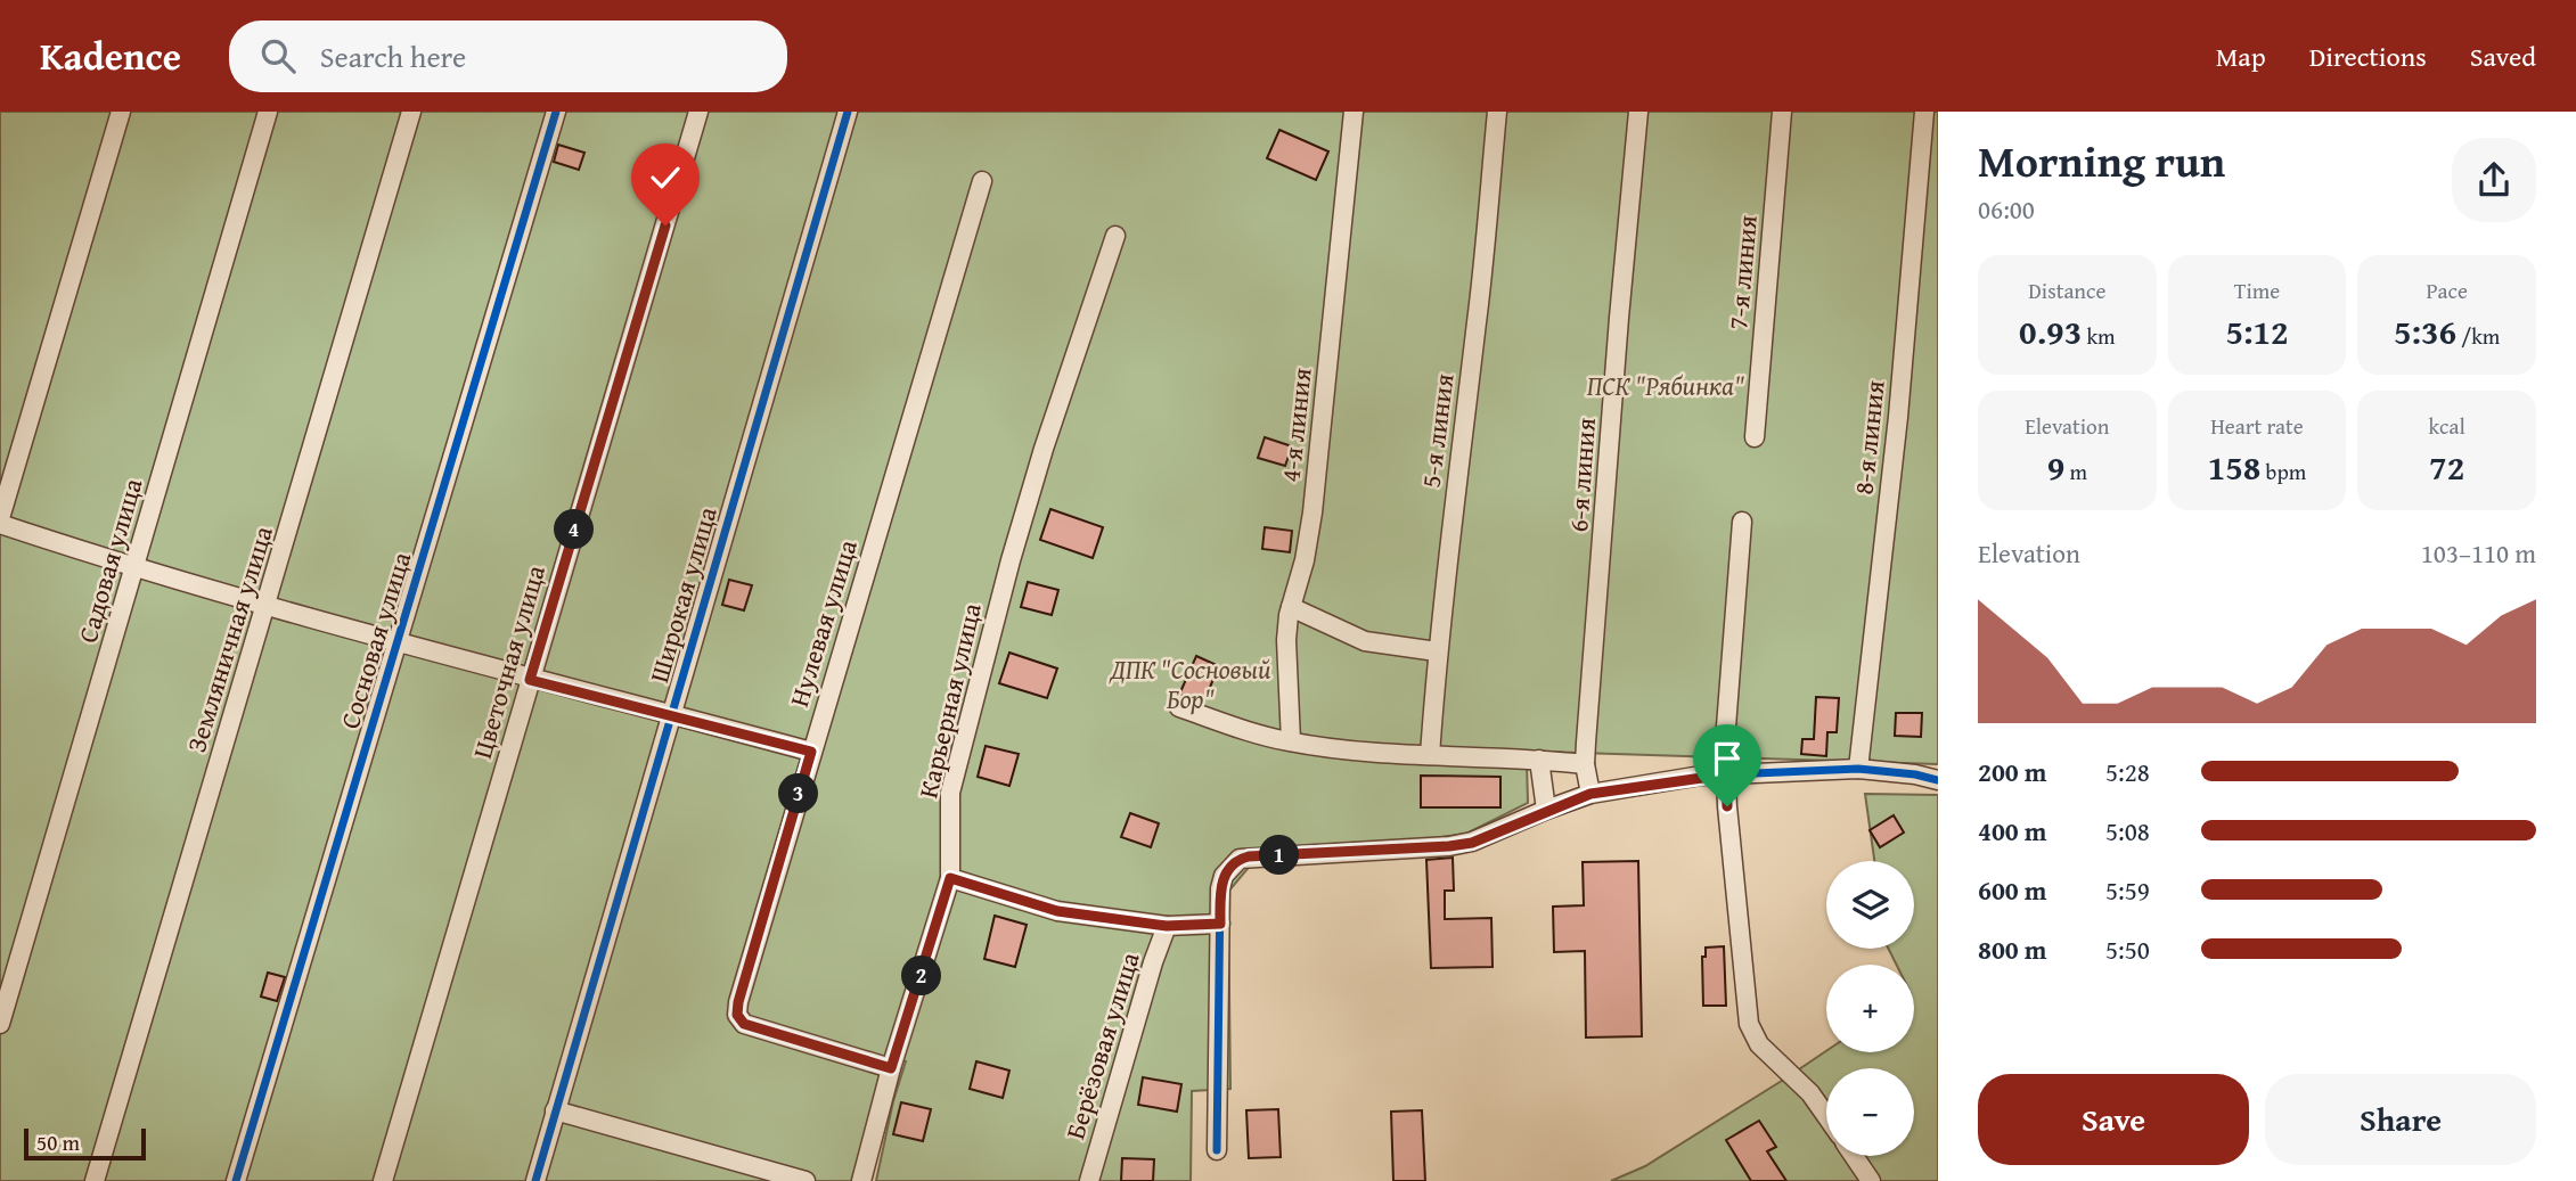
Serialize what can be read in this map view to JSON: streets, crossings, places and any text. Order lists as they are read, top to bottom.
{
  "streets": {
    "street": [
      "7-я линия",
      "4-я линия",
      "5-я линия",
      "8-я линия",
      "6-я линия",
      "Садовая улица",
      "Широкая улица",
      "Нулевая улица",
      "Земляничная улица",
      "Сосновая улица",
      "Цветочная улица",
      "Карьерная улица",
      "Берёзовая улица"
    ]
  },
  "crossings": [
    ["Нулевая улица", "Карьерная улица"]
  ],
  "parks": ["ПСК \"Рябинка\"", "ДПК \"Сосновый Бор\""],
  "scale_bar": "50 m",
  "page": {
    "header": "Kadence",
    "search": "Search here",
    "nav": ["Map", "Directions", "Saved"],
    "heading": ["Morning run", "06:00"],
    "stats": [
      ["Distance", "0.93 km"],
      ["Time", "5:12"],
      ["Pace", "5:36 /km"],
      ["Elevation", "9 m"],
      ["Heart rate", "158 bpm"],
      ["kcal", "72"]
    ],
    "pins": [
      "4",
      "3",
      "1",
      "2"
    ],
    "chart": ["Elevation", "103–110 m"],
    "list": [
      {
        "name": "200 m",
        "note": "5:28"
      },
      {
        "name": "400 m",
        "note": "5:08"
      },
      {
        "name": "600 m",
        "note": "5:59"
      },
      {
        "name": "800 m",
        "note": "5:50"
      }
    ],
    "map_buttons": ["+", "−"],
    "buttons": ["Save", "Share"],
    "scale": "50 m"
  }
}
